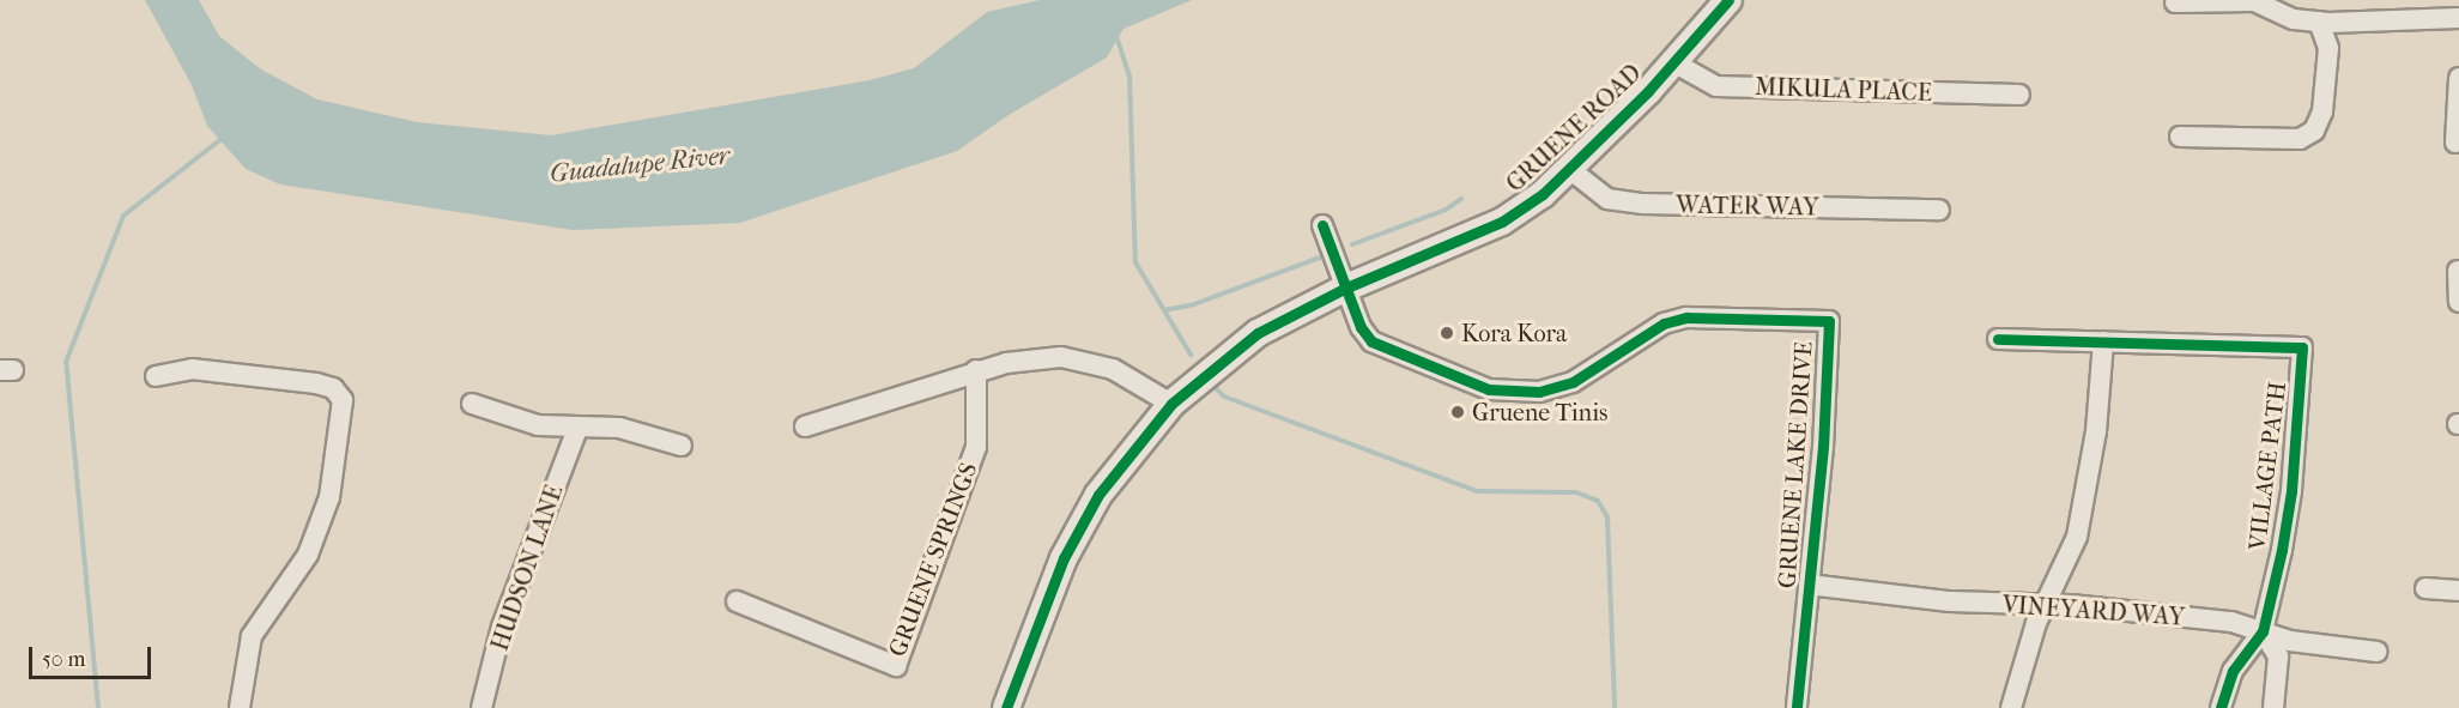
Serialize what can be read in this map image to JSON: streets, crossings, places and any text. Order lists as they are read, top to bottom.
{
  "streets": {
    "street": [
      "MIKULA PLACE",
      "GRUENE ROAD",
      "WATER WAY",
      "GRUENE LAKE DRIVE",
      "VILLAGE PATH",
      "GRUENE SPRINGS",
      "HUDSON LANE",
      "VINEYARD WAY"
    ]
  },
  "crossings": [
    ["MIKULA PLACE", "GRUENE ROAD"],
    ["GRUENE ROAD", "WATER WAY"],
    ["GRUENE ROAD", "GRUENE LAKE DRIVE"],
    ["GRUENE LAKE DRIVE", "VINEYARD WAY"],
    ["VILLAGE PATH", "VINEYARD WAY"]
  ],
  "water": ["Guadalupe River"],
  "places": ["Kora Kora", "Gruene Tinis"],
  "scale_bar": "50 m"
}
